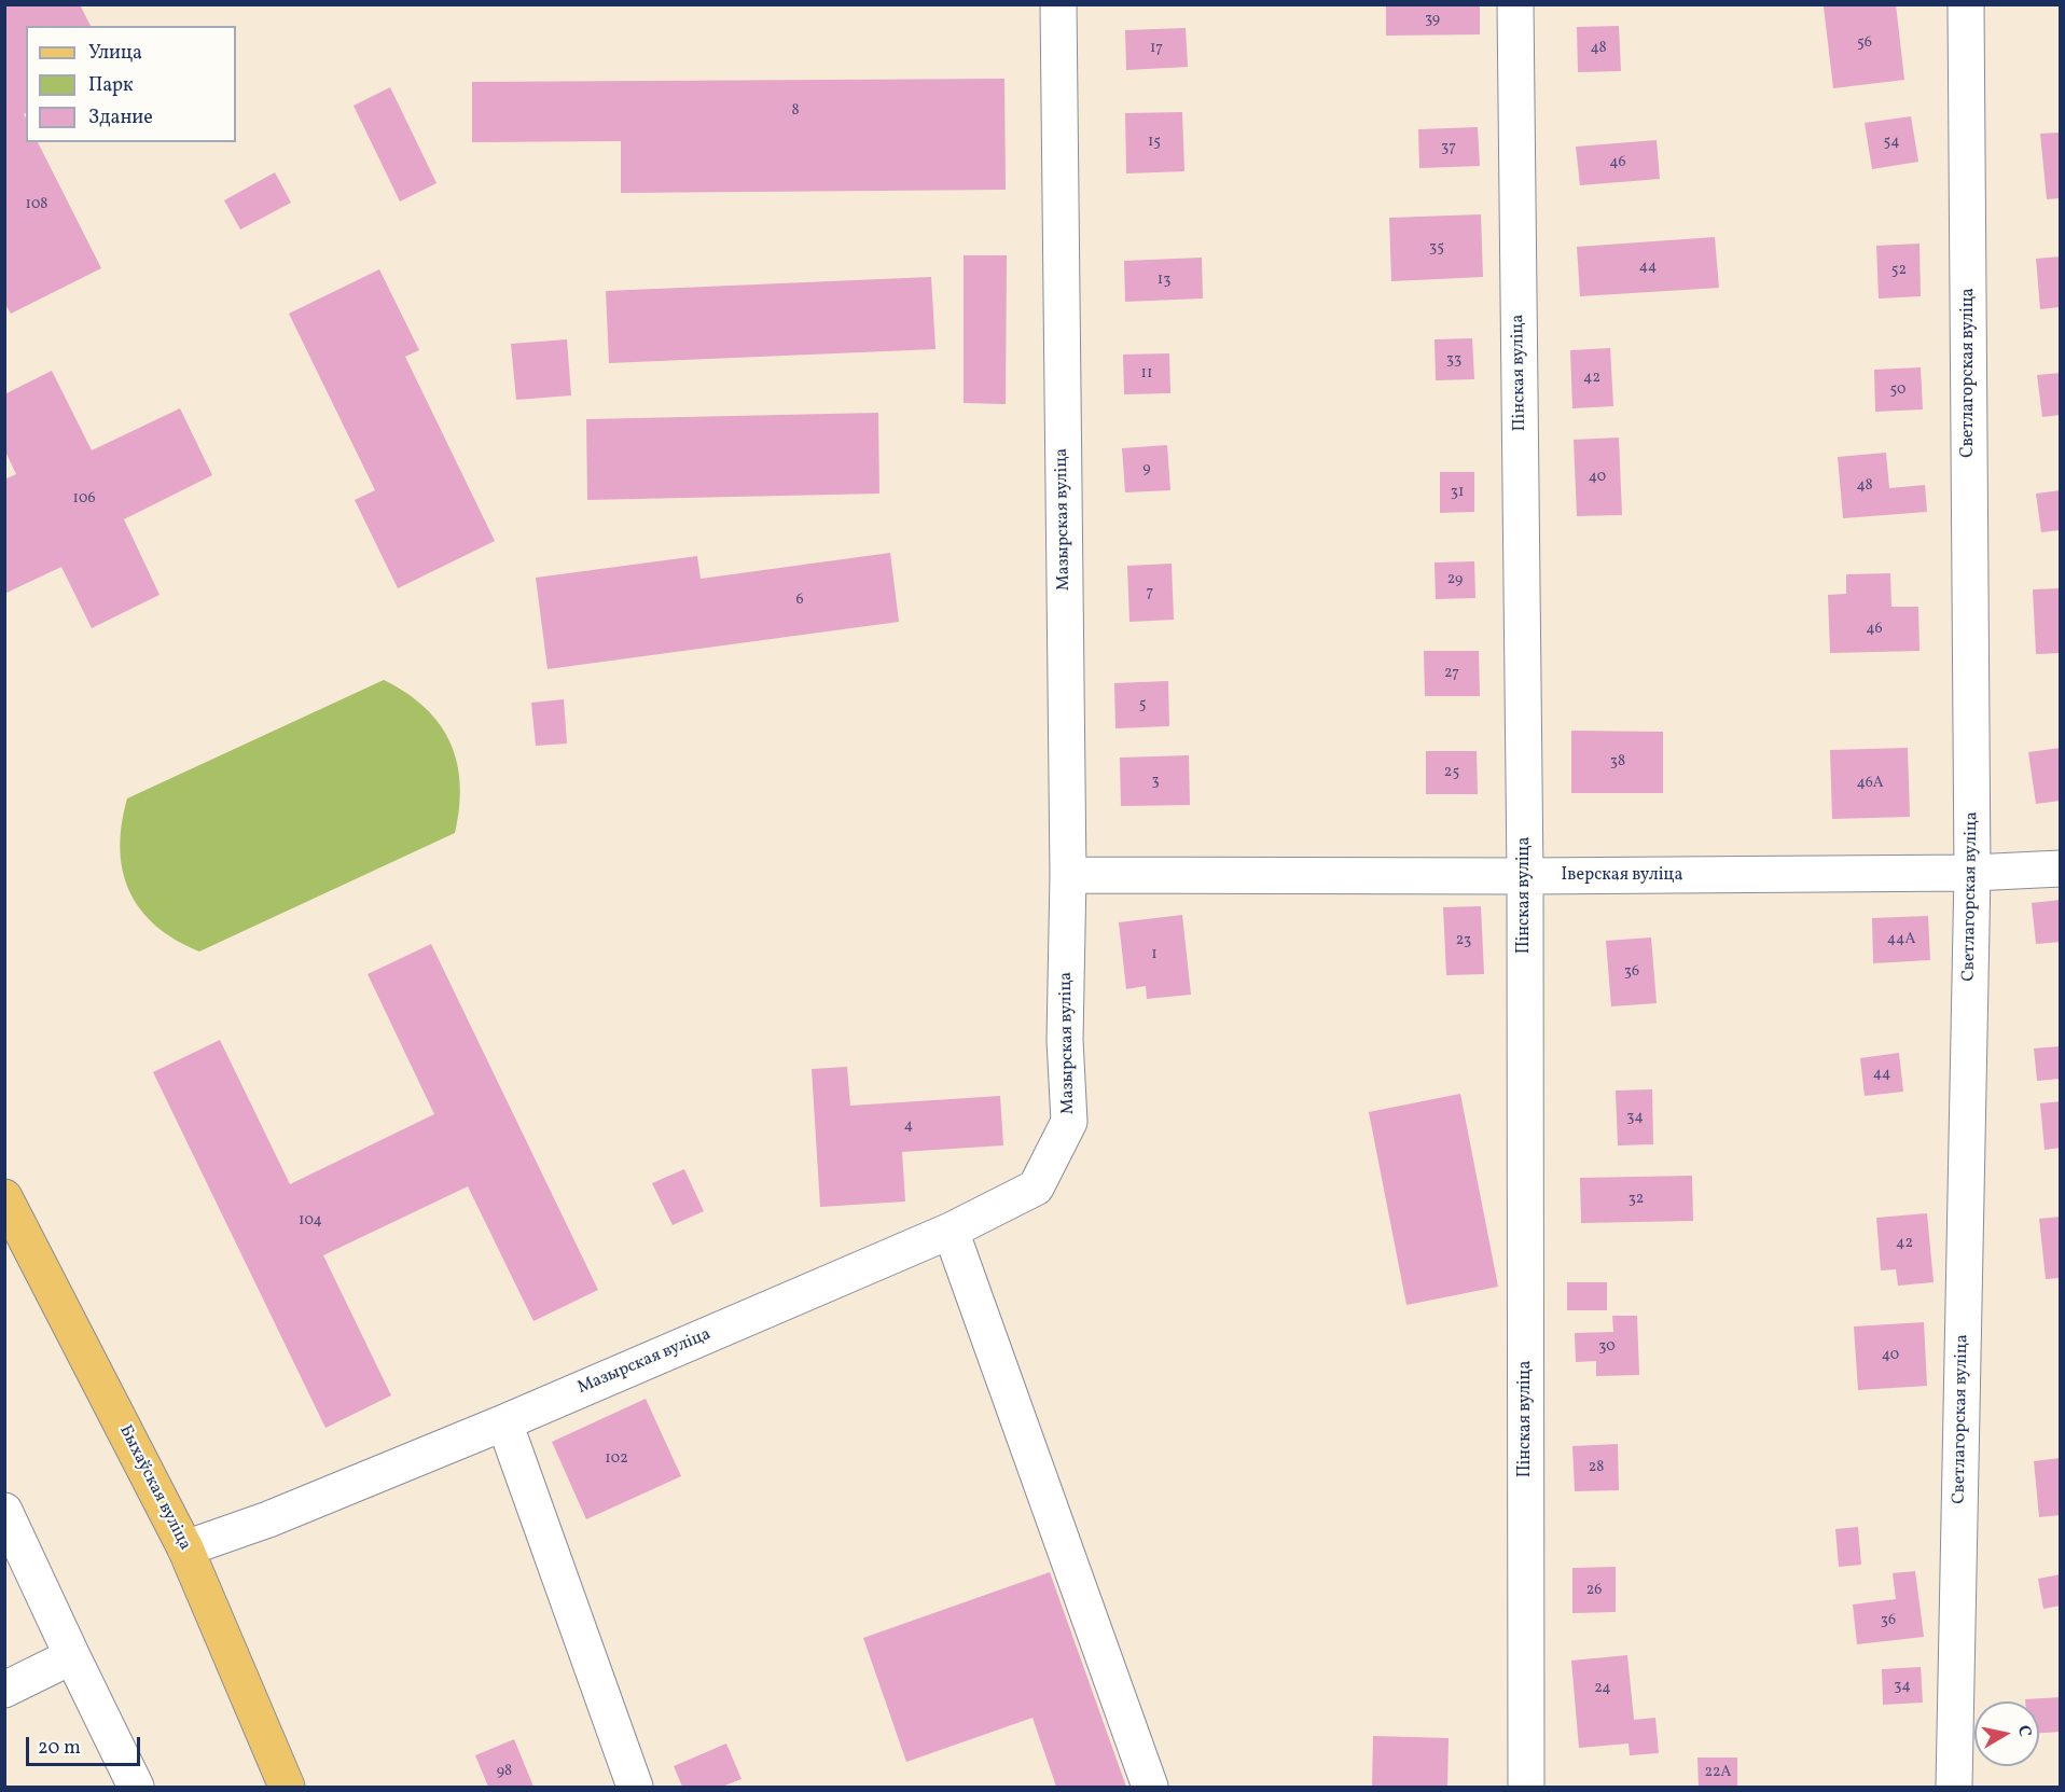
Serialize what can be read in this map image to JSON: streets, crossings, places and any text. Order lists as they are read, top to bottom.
{
  "streets": {
    "main road": ["Быхаўская вуліца"],
    "street": [
      "Пінская вуліца",
      "Светлагорская вуліца",
      "Мазырская вуліца",
      "Іверская вуліца"
    ]
  },
  "crossings": [
    ["Пінская вуліца", "Іверская вуліца"],
    ["Светлагорская вуліца", "Іверская вуліца"],
    ["Мазырская вуліца", "Іверская вуліца"],
    ["Мазырская вуліца", "Быхаўская вуліца"]
  ],
  "house_numbers": [
    "39",
    "56",
    "17",
    "48",
    "8",
    "15",
    "54",
    "37",
    "46",
    "108",
    "35",
    "44",
    "52",
    "13",
    "33",
    "11",
    "42",
    "50",
    "9",
    "40",
    "48",
    "31",
    "106",
    "29",
    "7",
    "6",
    "46",
    "27",
    "5",
    "38",
    "25",
    "3",
    "46А",
    "44А",
    "23",
    "1",
    "36",
    "44",
    "34",
    "4",
    "32",
    "104",
    "42",
    "30",
    "40",
    "102",
    "28",
    "26",
    "36",
    "34",
    "24",
    "98",
    "22А"
  ],
  "legend": ["Улица", "Парк", "Здание"],
  "scale_bar": "20 m",
  "north": "right"
}
